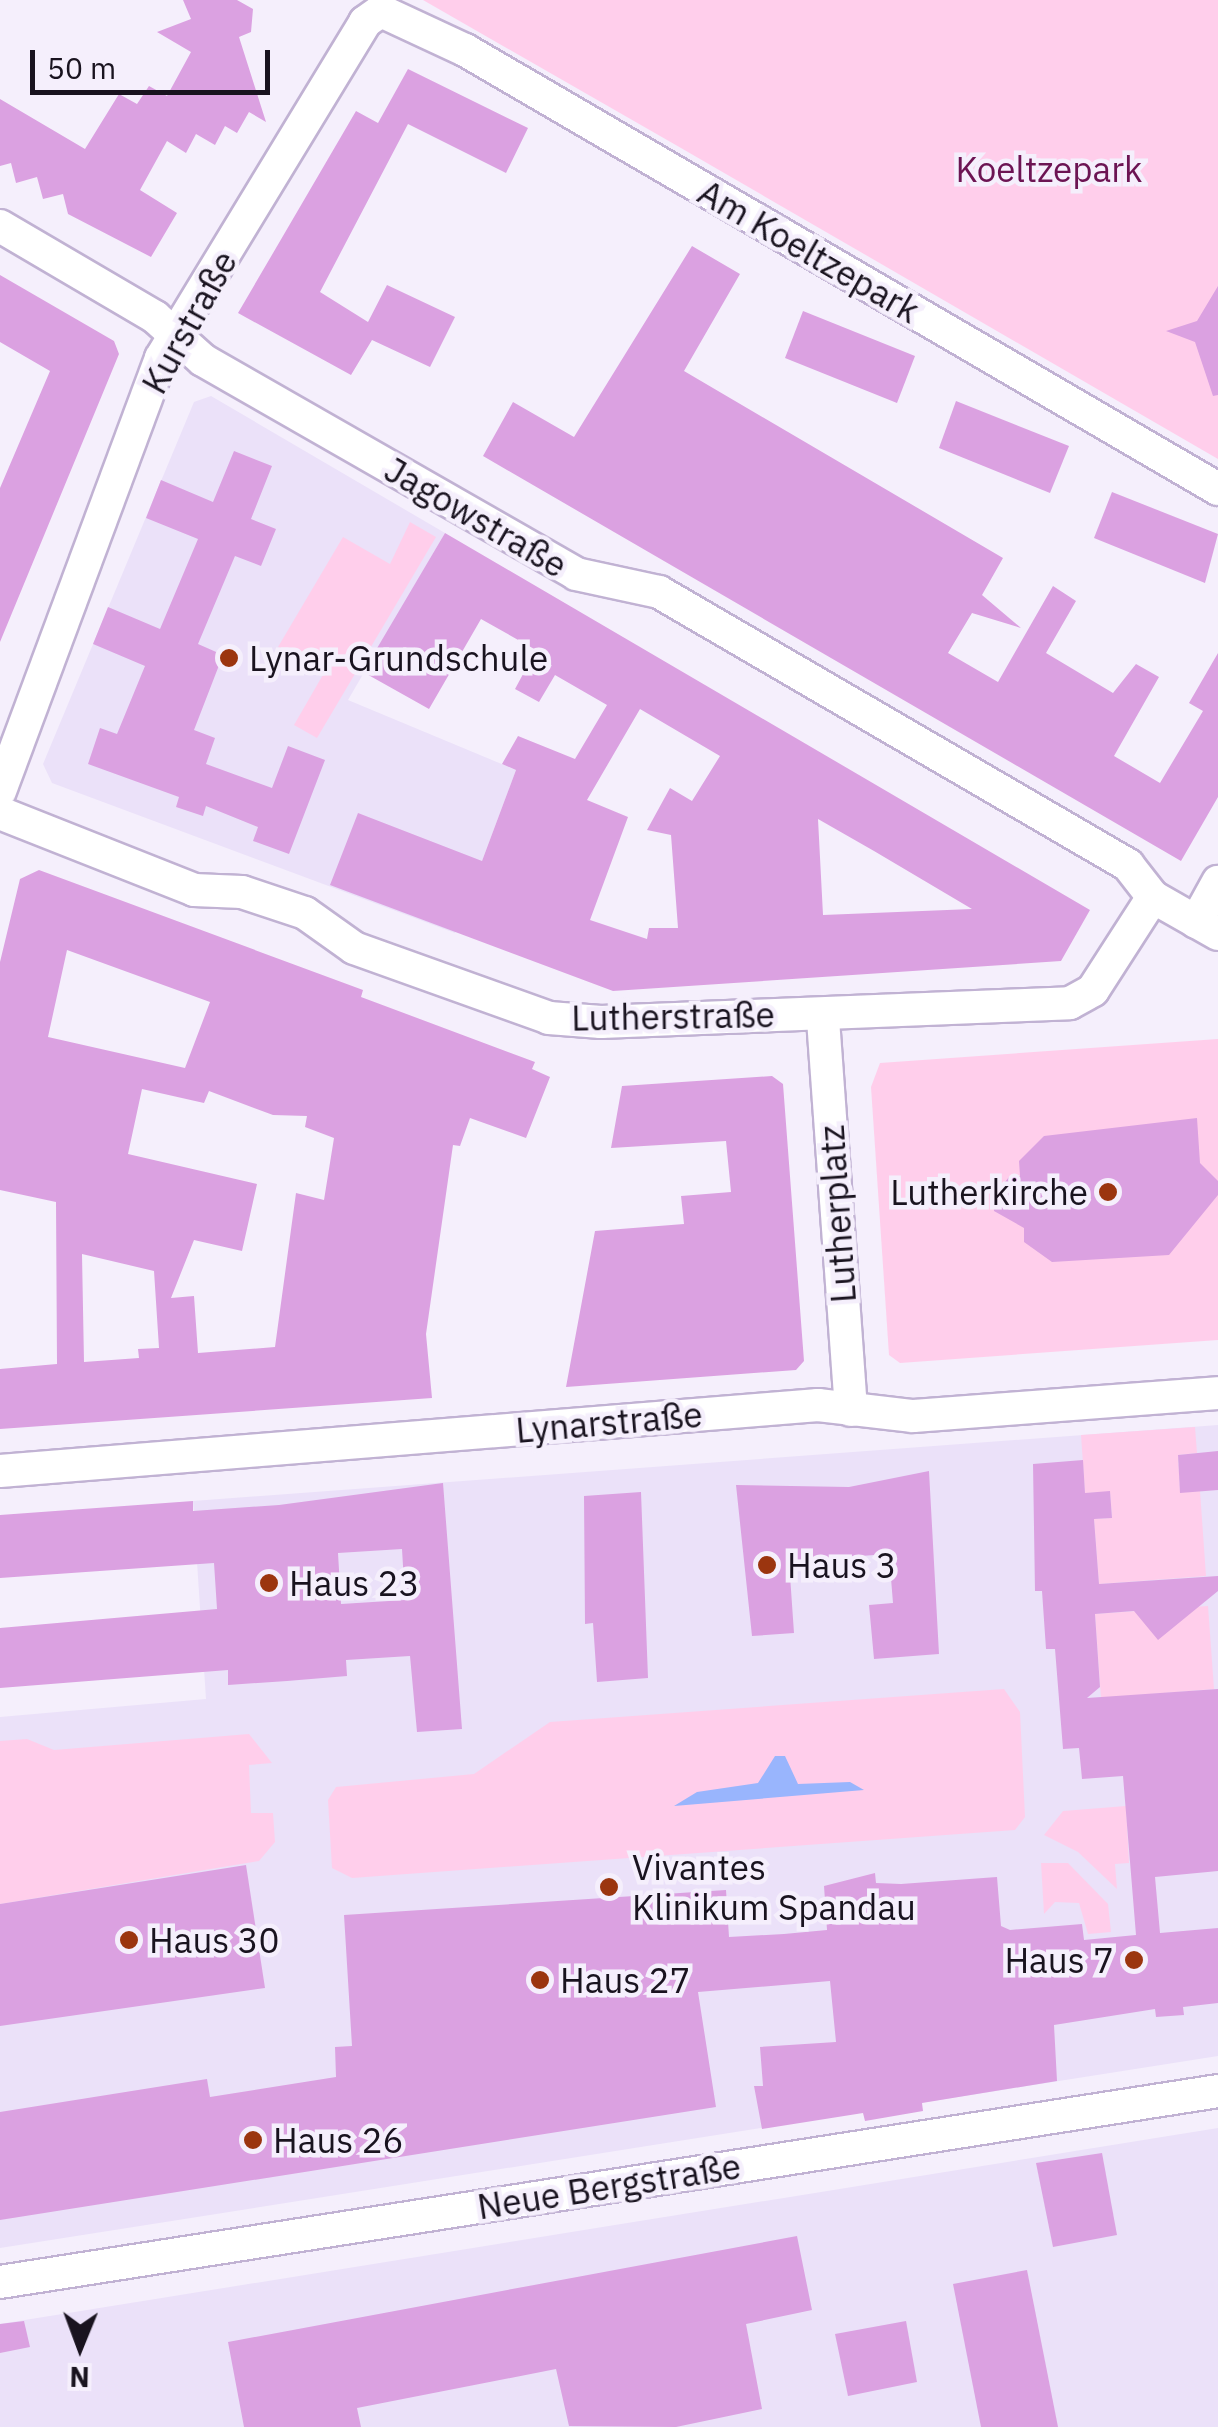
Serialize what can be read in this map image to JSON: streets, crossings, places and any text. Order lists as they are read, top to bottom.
{
  "streets": {
    "street": [
      "Am Koeltzepark",
      "Kurstraße",
      "Jagowstraße",
      "Lutherstraße",
      "Lutherplatz",
      "Lynarstraße",
      "Neue Bergstraße"
    ]
  },
  "crossings": [
    ["Am Koeltzepark", "Kurstraße"],
    ["Kurstraße", "Jagowstraße"],
    ["Jagowstraße", "Lutherstraße"],
    ["Lutherstraße", "Lutherplatz"],
    ["Lutherplatz", "Lynarstraße"]
  ],
  "parks": ["Koeltzepark"],
  "places": [
    "Lynar-Grundschule",
    "Lutherkirche",
    "Haus 3",
    "Haus 23",
    "Vivantes Klinikum Spandau",
    "Haus 30",
    "Haus 7",
    "Haus 27",
    "Haus 26"
  ],
  "scale_bar": "50 m",
  "north": "bottom"
}
